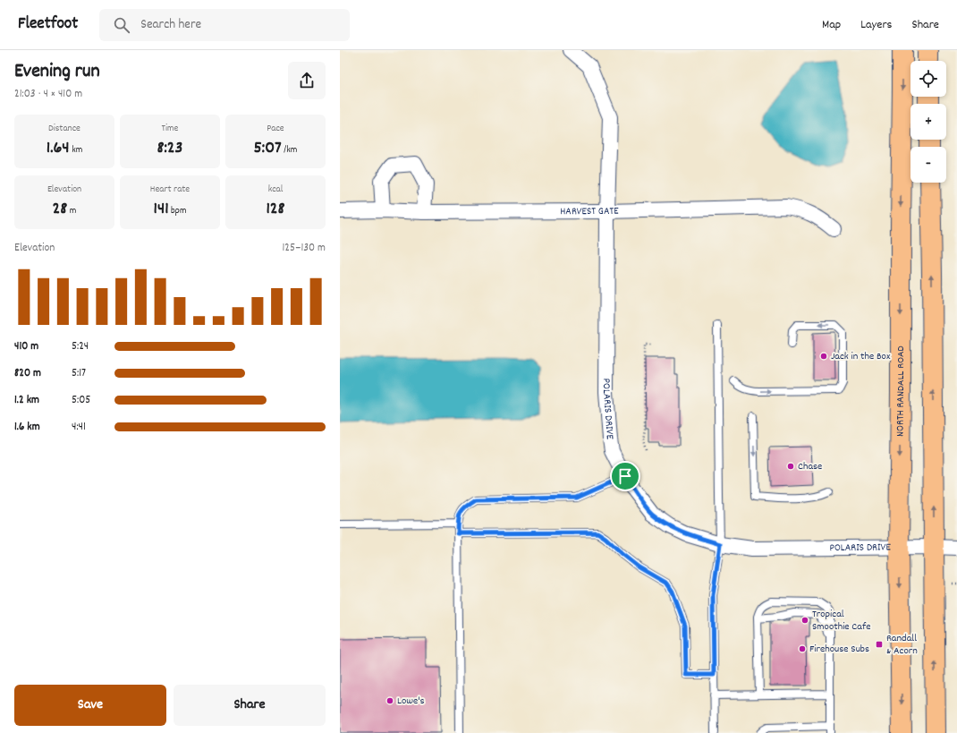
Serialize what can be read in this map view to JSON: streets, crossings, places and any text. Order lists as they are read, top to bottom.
{
  "streets": {
    "main road": ["NORTH RANDALL ROAD"],
    "street": ["HARVEST GATE", "POLARIS DRIVE"]
  },
  "crossings": [
    ["HARVEST GATE", "POLARIS DRIVE"],
    ["NORTH RANDALL ROAD", "POLARIS DRIVE"]
  ],
  "places": {
    "other": [
      "Jack in the Box",
      "Chase",
      "Tropical Smoothie Cafe",
      "Firehouse Subs",
      "Lowe's"
    ],
    "transit": ["Randall & Acorn"]
  },
  "page": {
    "header": "Fleetfoot",
    "search": "Search here",
    "nav": ["Map", "Layers", "Share"],
    "heading": ["Evening run", "21:03 · 4 × 410 m"],
    "map_buttons": ["+", "−"],
    "stats": [
      ["Distance", "1.64 km"],
      ["Time", "8:23"],
      ["Pace", "5:07 /km"],
      ["Elevation", "28 m"],
      ["Heart rate", "141 bpm"],
      ["kcal", "128"]
    ],
    "chart": ["Elevation", "125–130 m"],
    "list": [
      {
        "name": "410 m",
        "note": "5:24"
      },
      {
        "name": "820 m",
        "note": "5:17"
      },
      {
        "name": "1.2 km",
        "note": "5:05"
      },
      {
        "name": "1.6 km",
        "note": "4:41"
      }
    ],
    "buttons": ["Save", "Share"]
  }
}
